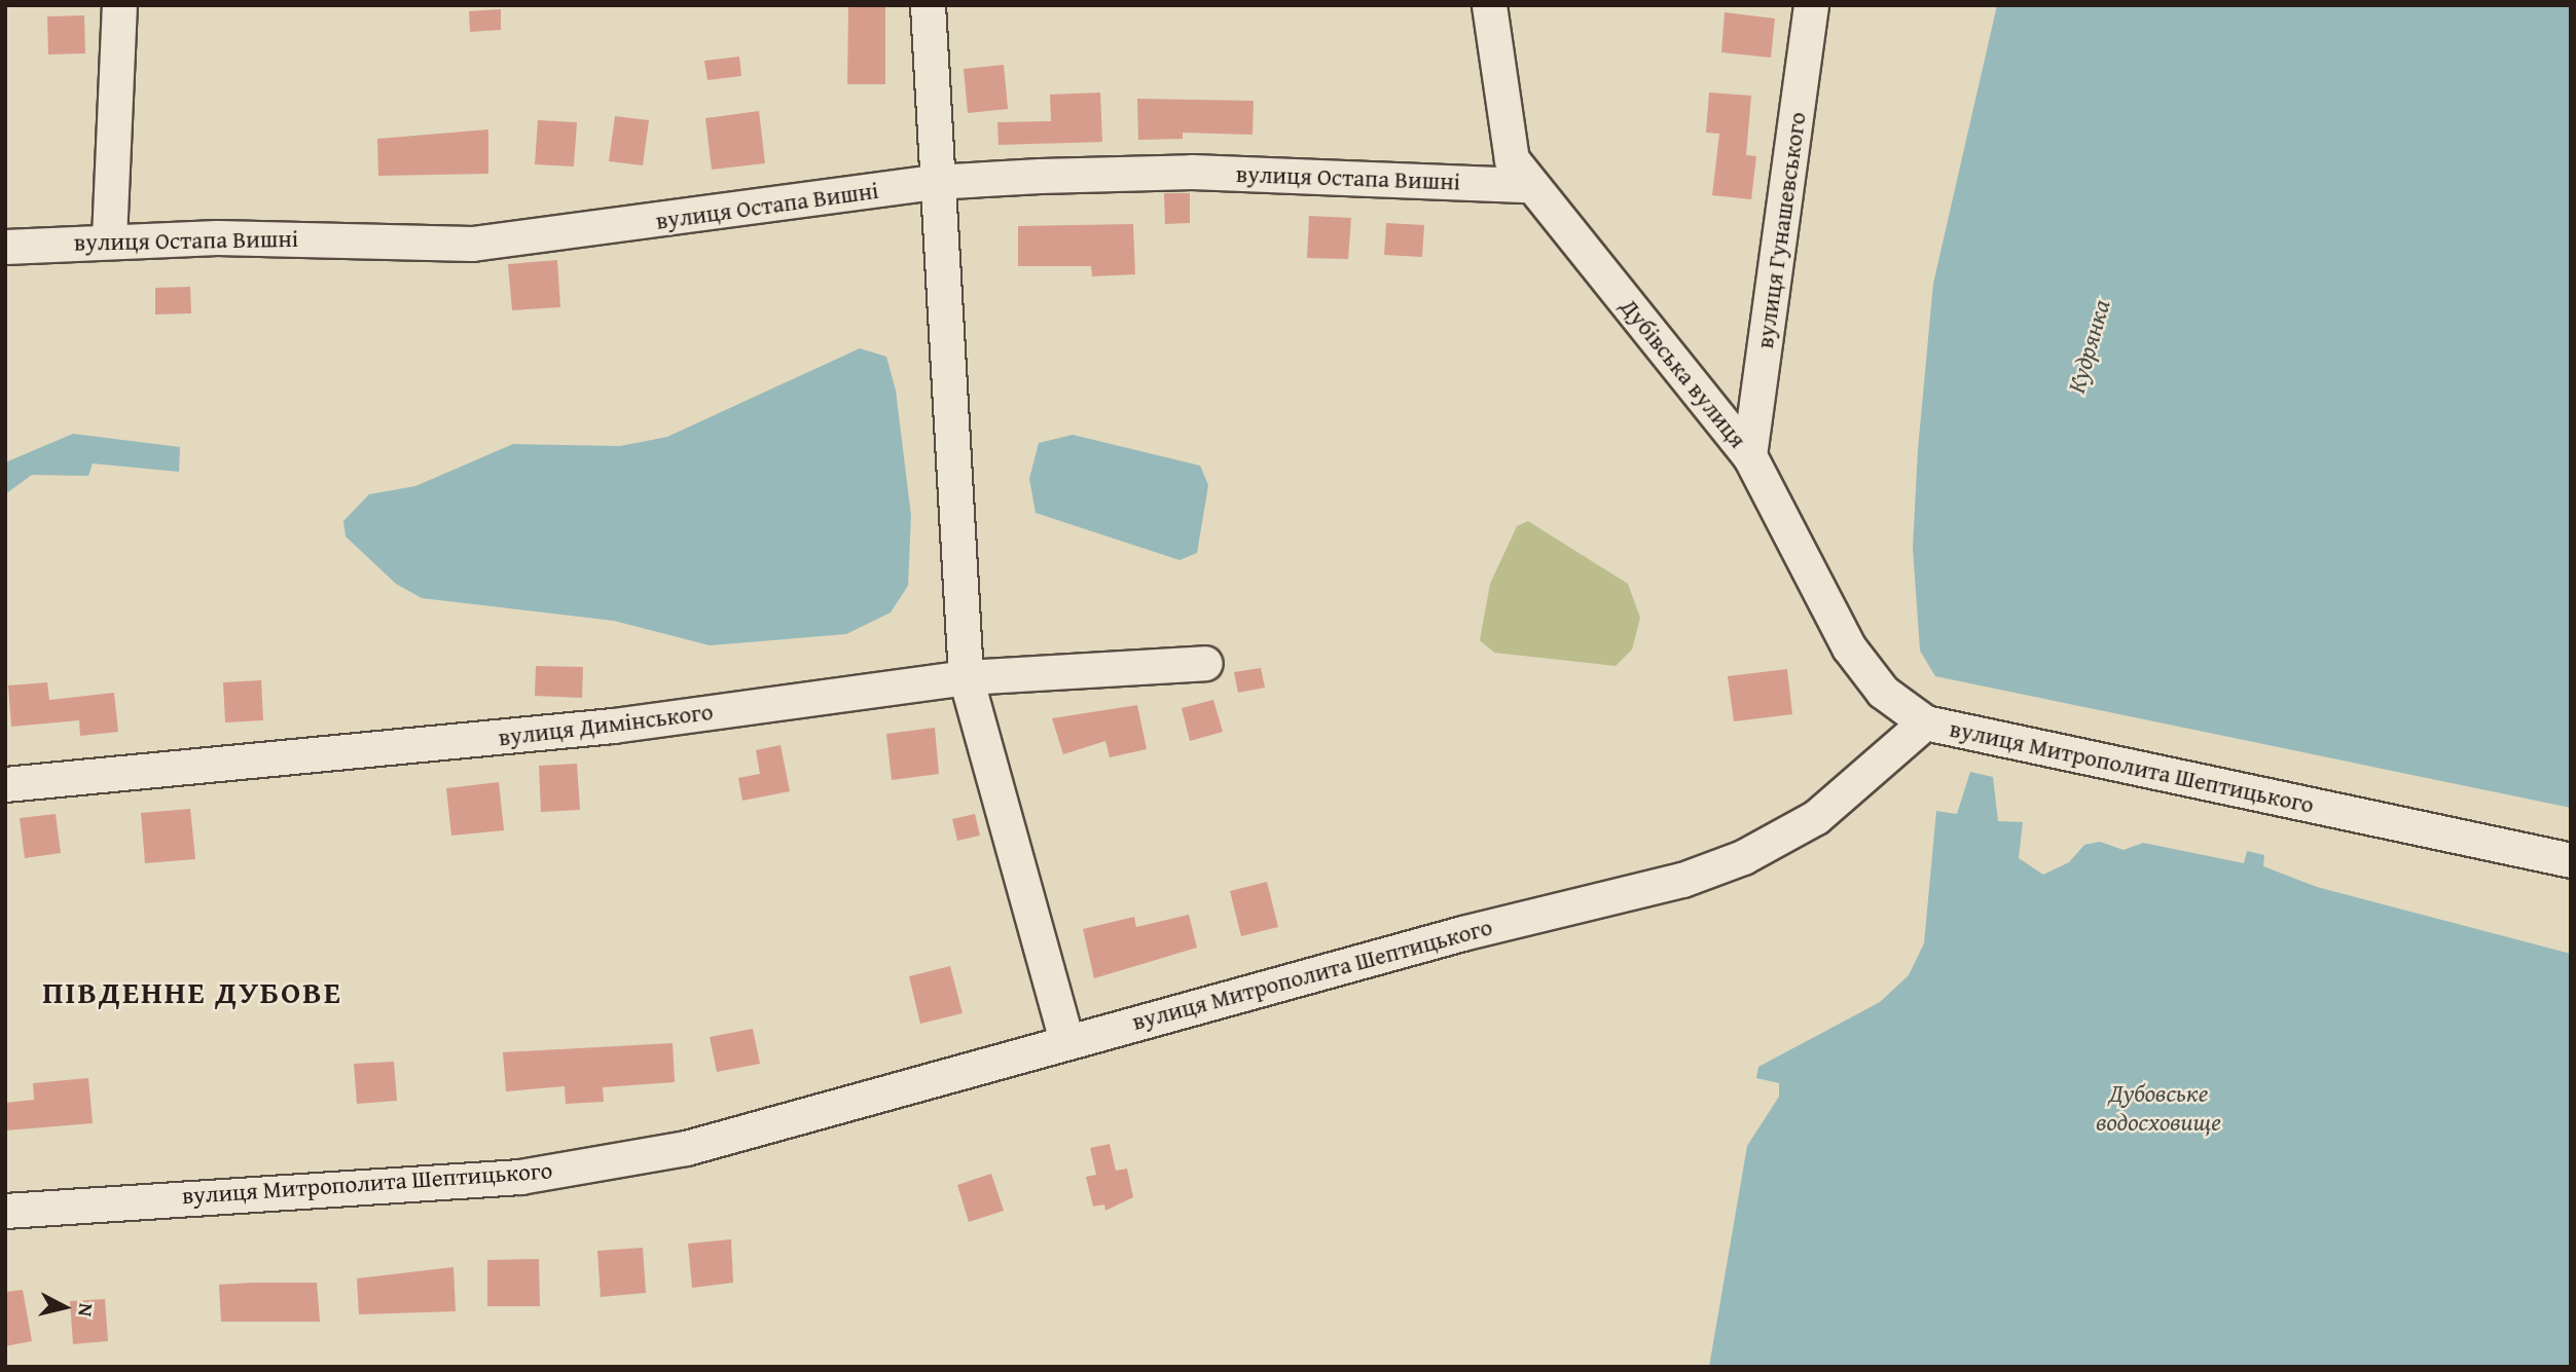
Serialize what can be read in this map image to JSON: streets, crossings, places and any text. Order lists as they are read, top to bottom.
{
  "streets": {
    "street": [
      "вулиця Остапа Вишні",
      "вулиця Гунашевського",
      "Дубівська вулиця",
      "вулиця Димінського",
      "вулиця Митрополита Шептицького"
    ]
  },
  "crossings": [
    ["вулиця Остапа Вишні", "Дубівська вулиця"],
    ["вулиця Гунашевського", "Дубівська вулиця"],
    ["Дубівська вулиця", "вулиця Митрополита Шептицького"]
  ],
  "districts": ["ПІВДЕННЕ ДУБОВЕ"],
  "water": ["Кудрянка", "Дубовське водосховище"],
  "north": "right"
}
